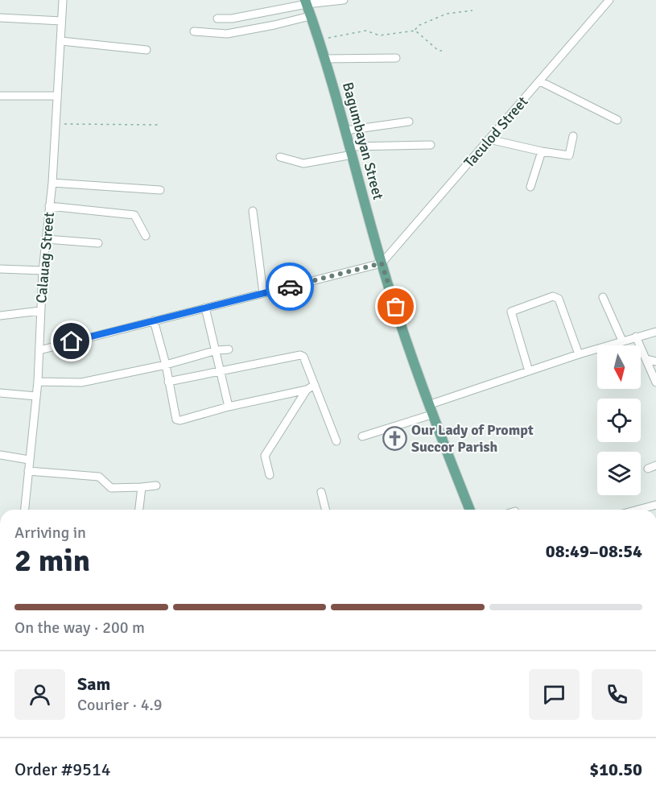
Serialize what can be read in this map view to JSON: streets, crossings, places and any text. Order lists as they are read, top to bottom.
{
  "streets": {
    "main road": ["Bagumbayan Street"],
    "street": ["Taculod Street", "Calauag Street"]
  },
  "crossings": [
    ["Taculod Street", "Bagumbayan Street"]
  ],
  "places": {
    "church": ["Our Lady of Prompt Succor Parish"]
  },
  "north": "bottom",
  "page": {
    "heading": ["2 min", "Arriving in", "08:49–08:54"],
    "panel": [
      "Sam",
      "Courier · 4.9",
      "Order #9514",
      "$10.50"
    ],
    "bar": "On the way · 200 m"
  }
}
